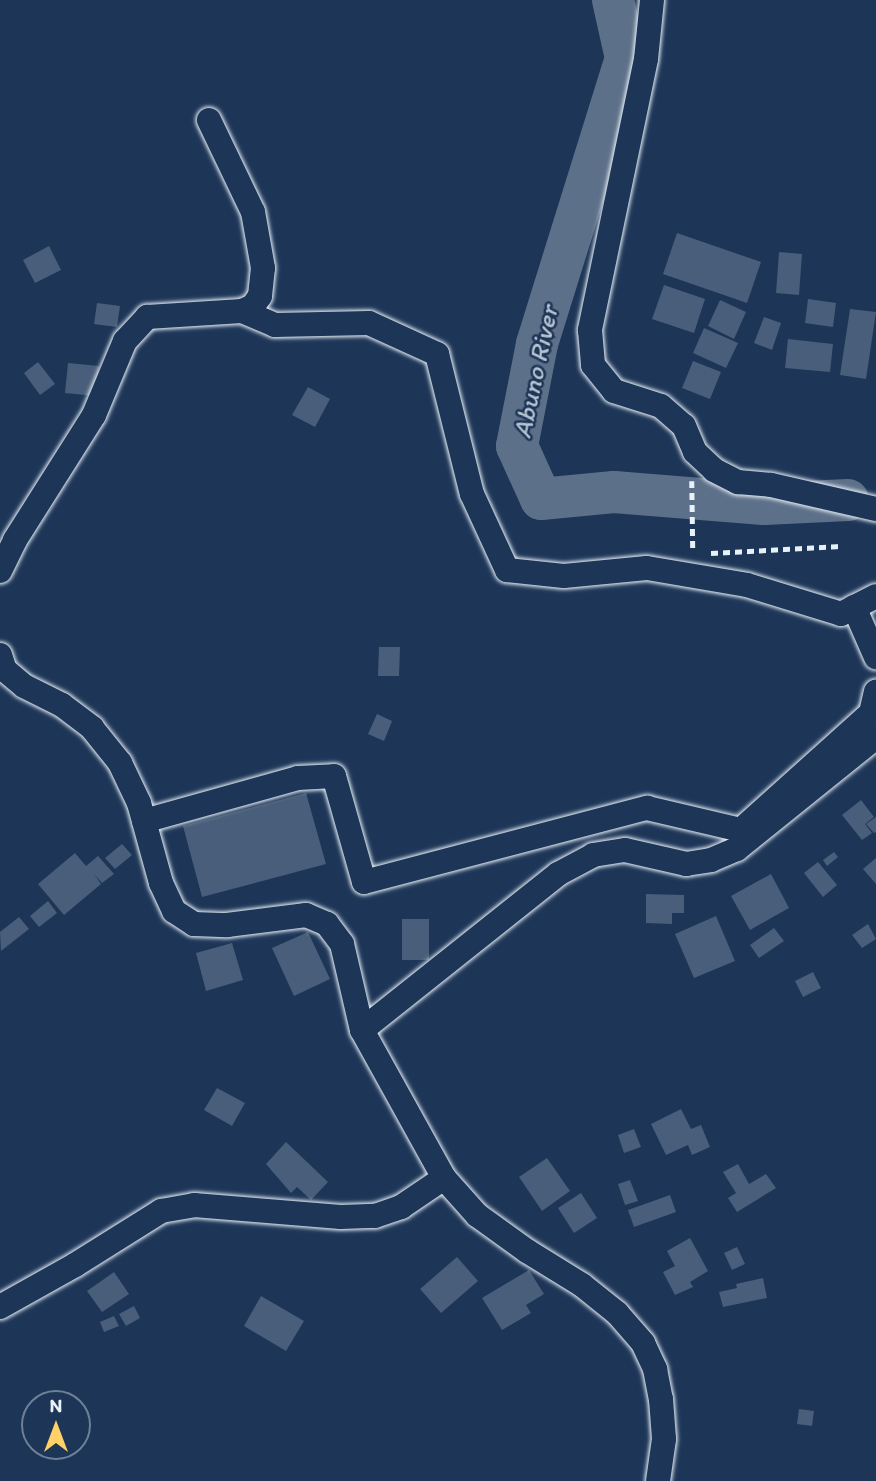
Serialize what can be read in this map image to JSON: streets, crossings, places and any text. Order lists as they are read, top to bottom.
{
  "water": ["Abuno River"],
  "north": "top"
}
